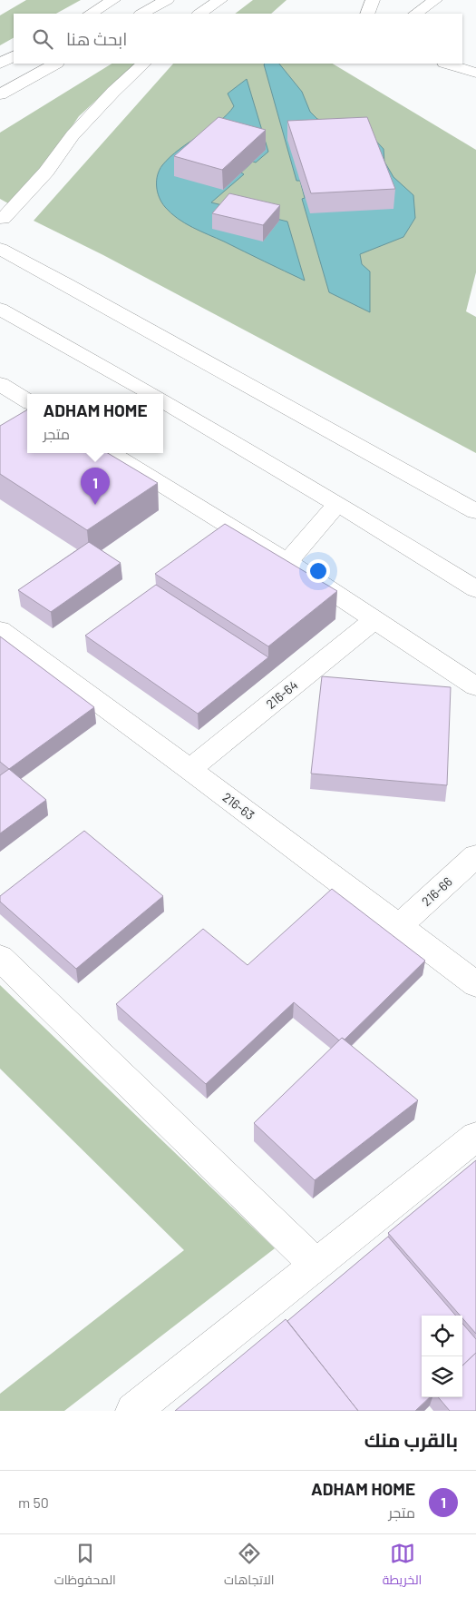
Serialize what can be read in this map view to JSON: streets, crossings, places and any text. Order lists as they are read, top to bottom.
{
  "streets": {
    "main road": ["216-64", "216-63", "216-66"]
  },
  "crossings": [
    ["216-64", "216-63"],
    ["216-63", "216-66"]
  ],
  "page": {
    "search": "ابحث هنا",
    "popup": ["ADHAM HOME", "متجر"],
    "pins": "1",
    "heading": "بالقرب منك",
    "list": [
      {
        "mark": "1",
        "name": "ADHAM HOME",
        "note": "متجر",
        "value": "50 m"
      }
    ],
    "nav": ["الخريطة", "الاتجاهات", "المحفوظات"]
  }
}
